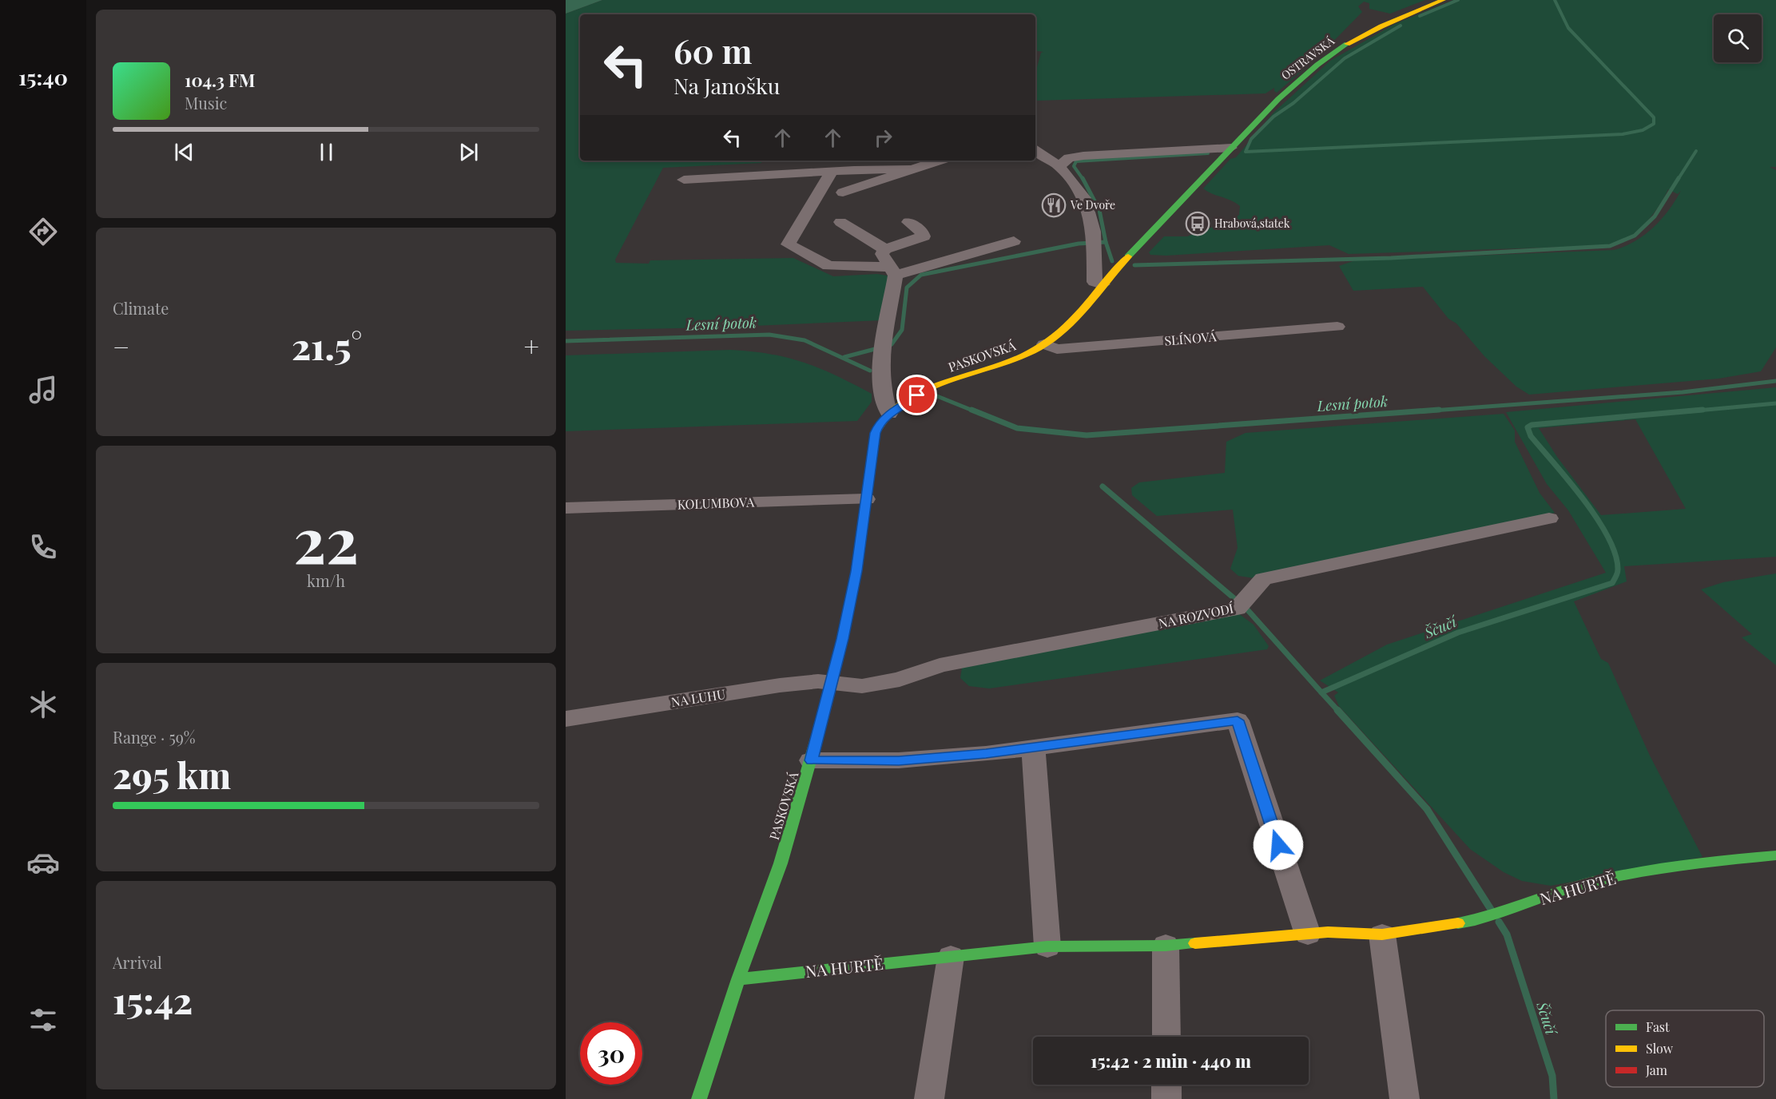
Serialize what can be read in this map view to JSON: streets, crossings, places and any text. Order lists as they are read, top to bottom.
{
  "streets": {
    "street": [
      "OSTRAVSKÁ",
      "SLÍNOVÁ",
      "PASKOVSKÁ",
      "KOLUMBOVA",
      "NA ROZVODÍ",
      "NA LUHU",
      "NA HURTĚ"
    ]
  },
  "crossings": [
    ["OSTRAVSKÁ", "PASKOVSKÁ"],
    ["SLÍNOVÁ", "PASKOVSKÁ"],
    ["PASKOVSKÁ", "KOLUMBOVA"],
    ["PASKOVSKÁ", "NA ROZVODÍ"],
    ["PASKOVSKÁ", "NA LUHU"],
    ["PASKOVSKÁ", "NA HURTĚ"],
    ["NA ROZVODÍ", "NA LUHU"]
  ],
  "water": ["Lesní potok", "Ščučí"],
  "places": {
    "restaurant": ["Ve Dvoře"],
    "bus stop": ["Hrabová,statek"]
  },
  "legend": ["Fast", "Slow", "Jam"],
  "page": {
    "tabs": "15:40",
    "turn": ["60 m", "Na Janošku"],
    "song": ["104.3 FM", "Music"],
    "tile": [
      "Climate",
      ["22", "km/h"],
      ["Range · 59%", "295 km"],
      ["Arrival", "15:42"]
    ],
    "heat": ["−", "21.5°", "+"],
    "limit": "30",
    "trip": "15:42 · 2 min · 440 m"
  }
}
